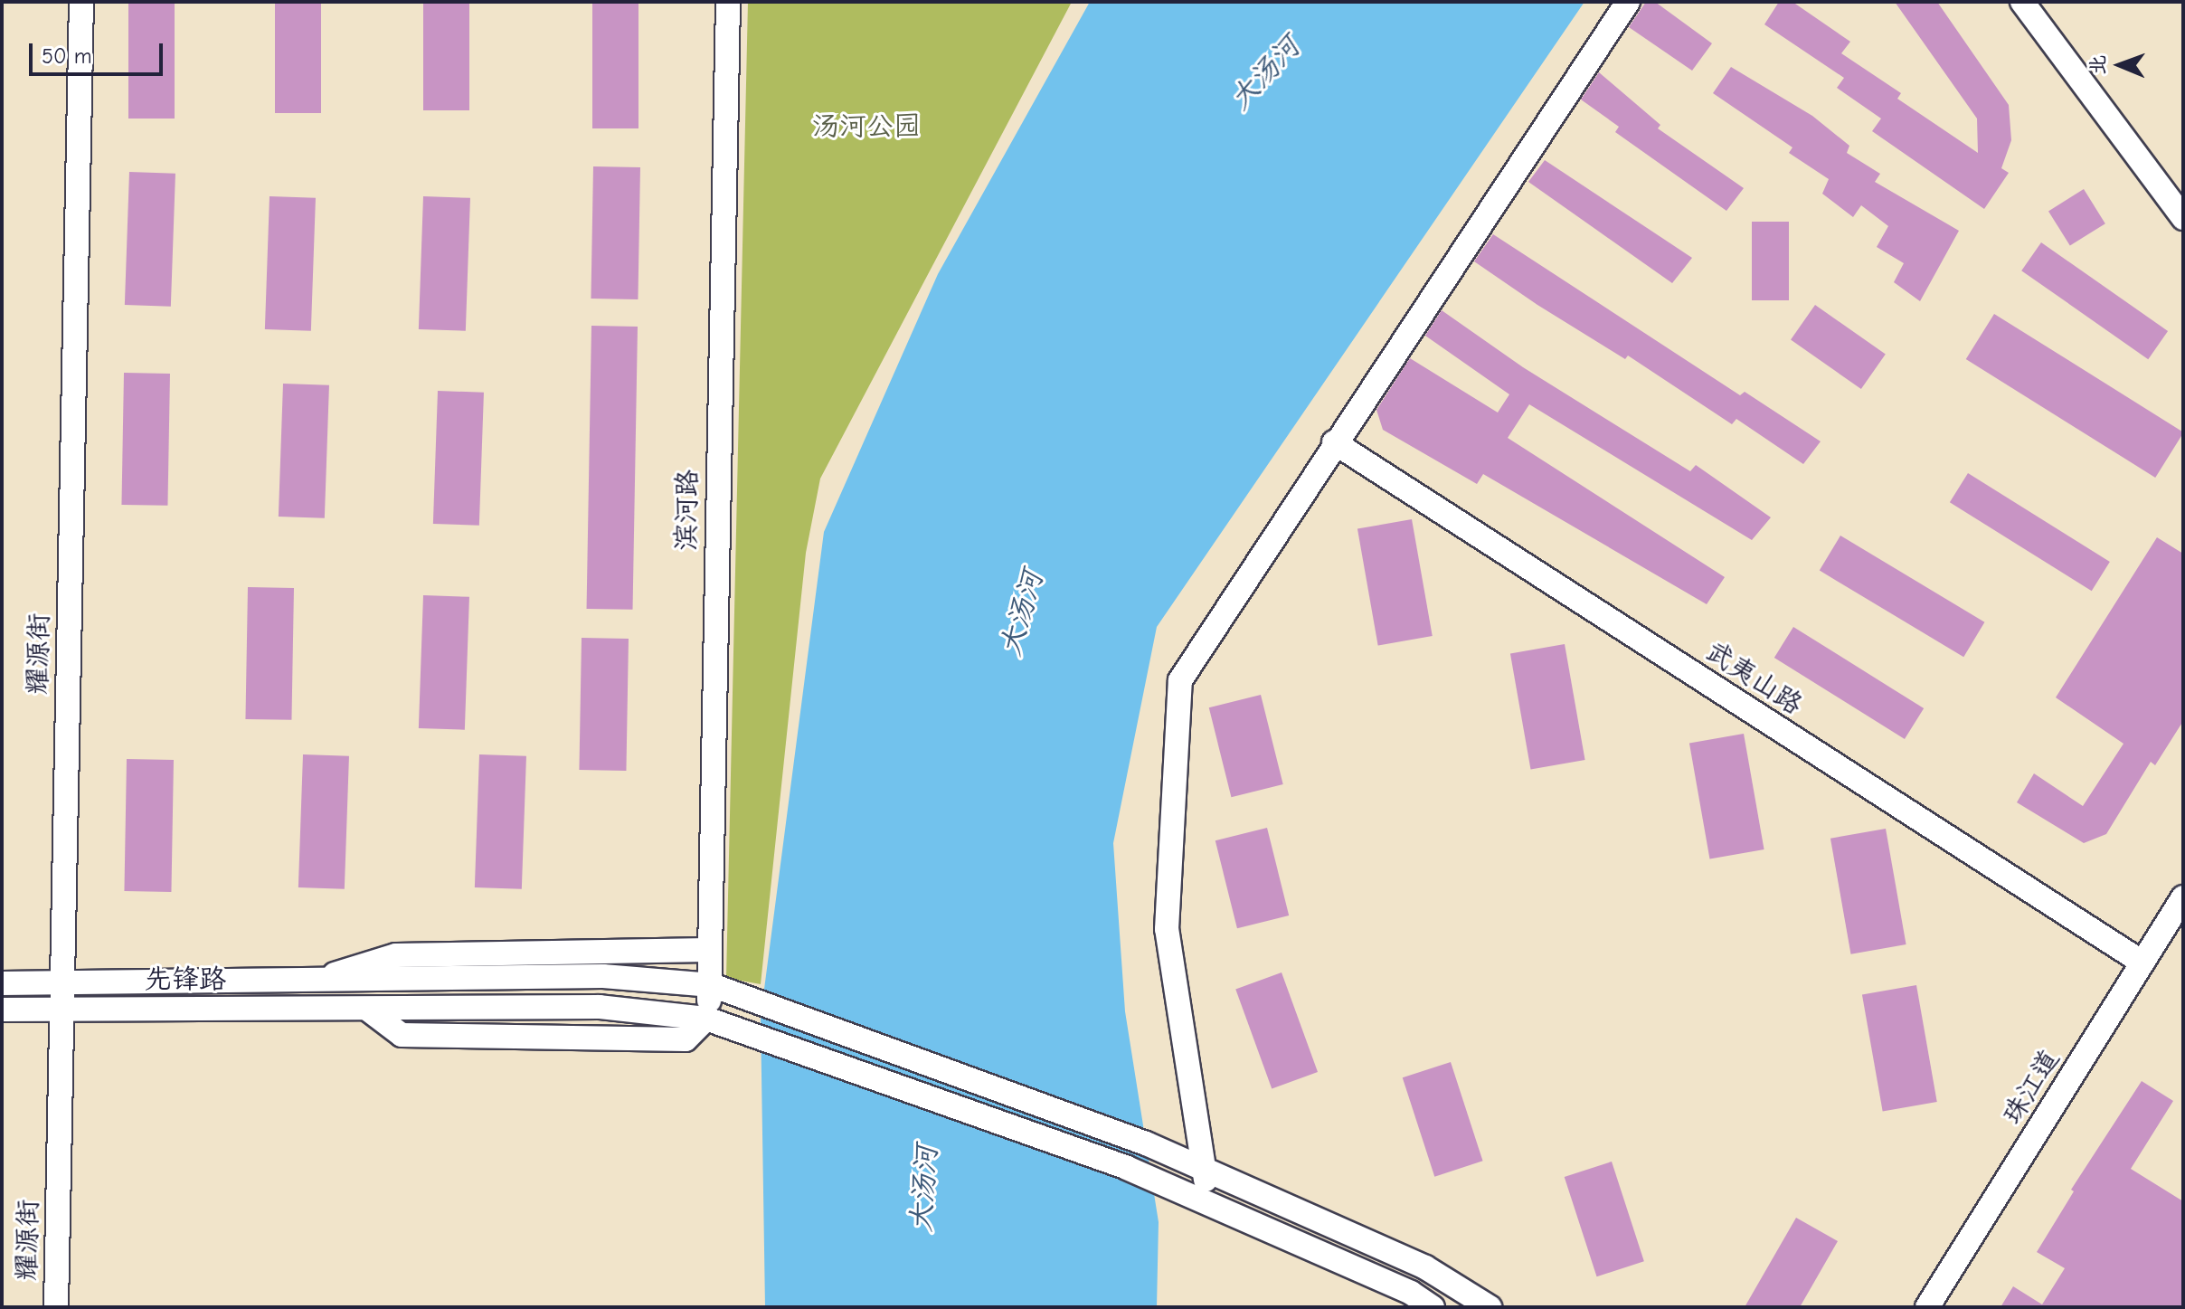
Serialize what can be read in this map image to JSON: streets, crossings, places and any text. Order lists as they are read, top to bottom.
{
  "streets": {
    "street": [
      "滨河路",
      "耀源街",
      "武夷山路",
      "先锋路",
      "珠江道"
    ]
  },
  "crossings": [
    ["滨河路", "先锋路"],
    ["耀源街", "先锋路"],
    ["武夷山路", "珠江道"]
  ],
  "water": ["大汤河"],
  "parks": ["汤河公园"],
  "scale_bar": "50 m",
  "north": "left"
}
